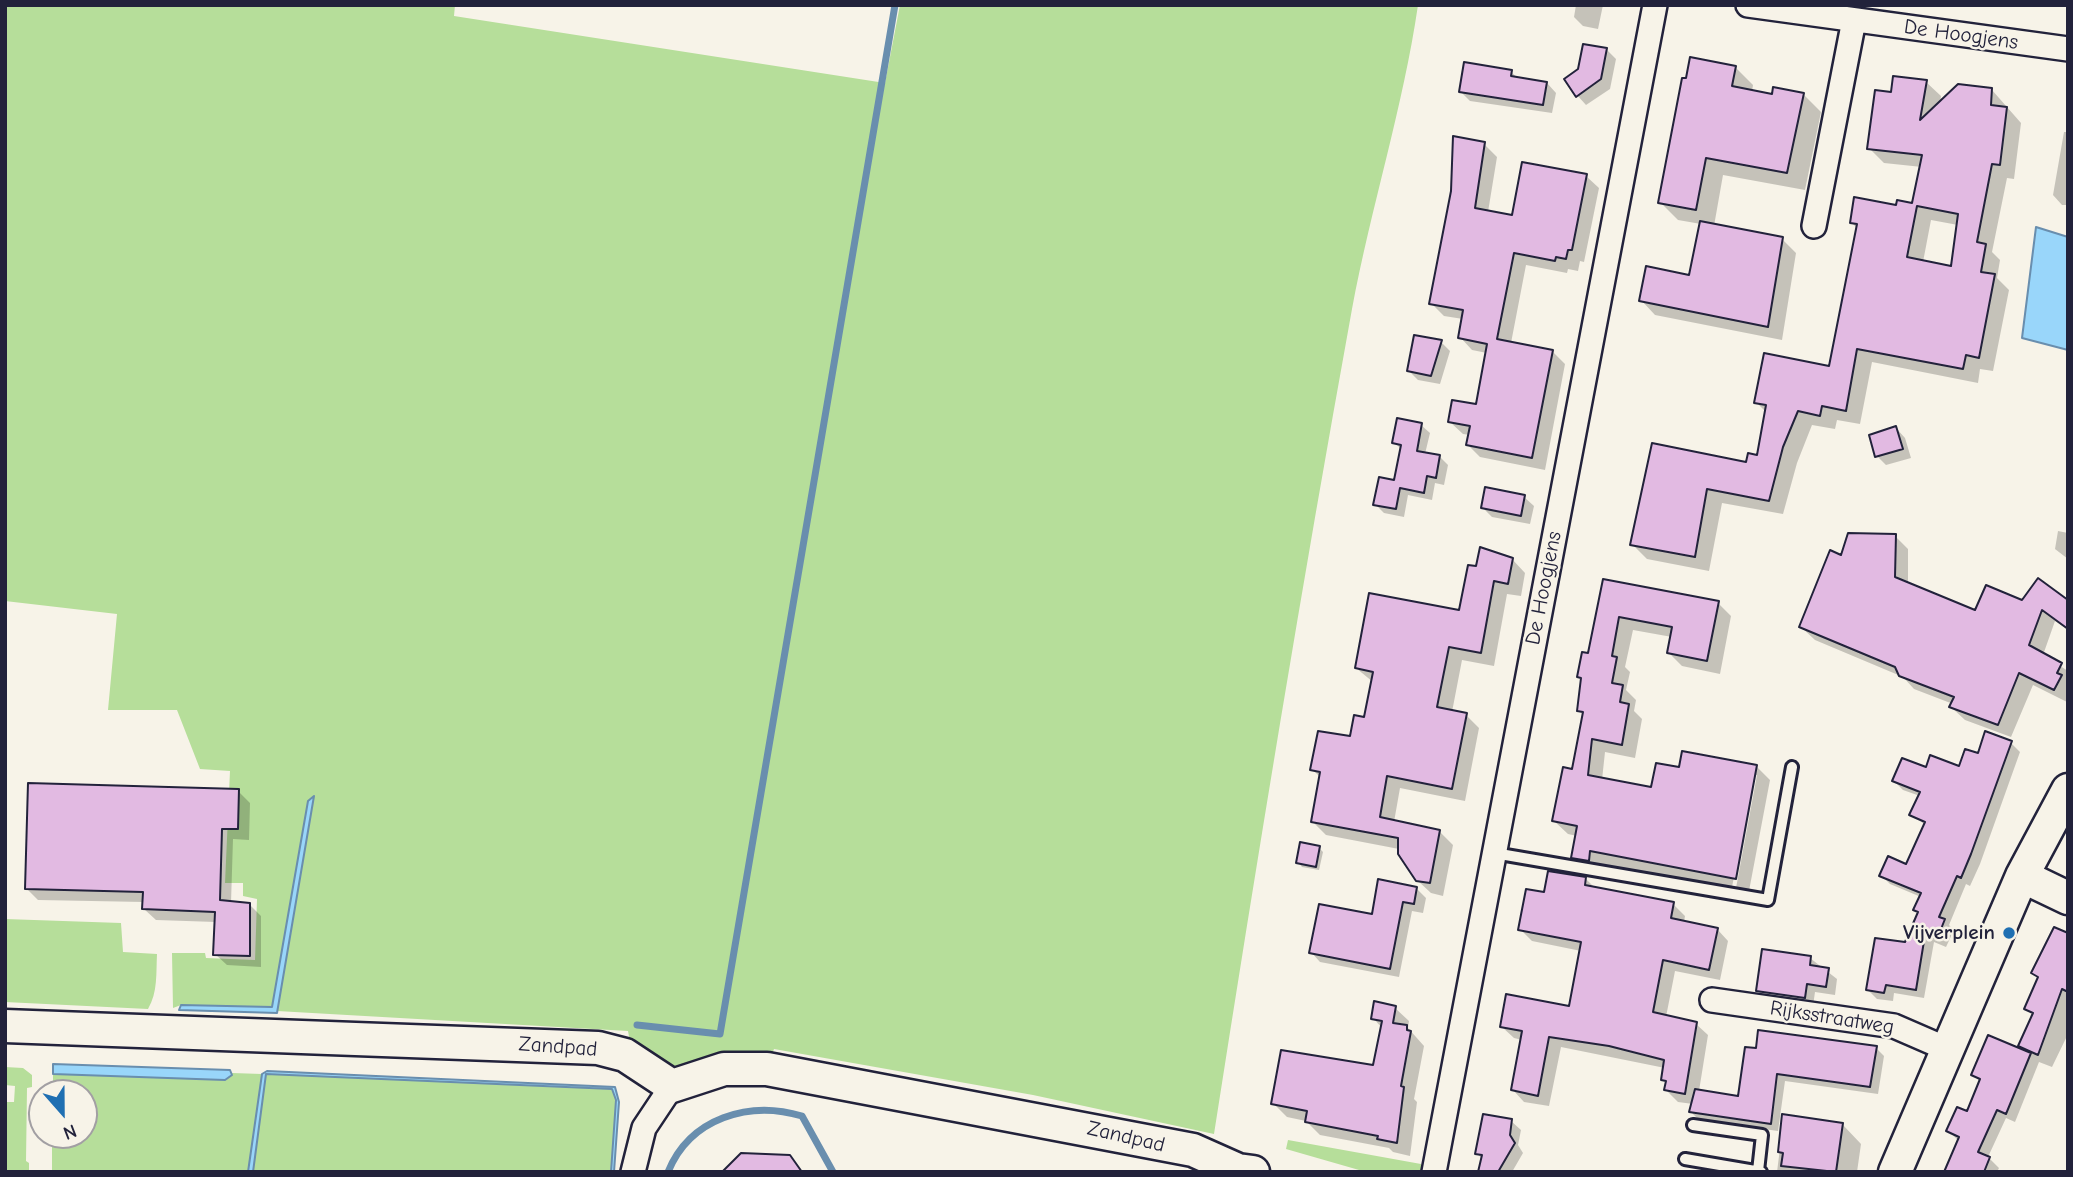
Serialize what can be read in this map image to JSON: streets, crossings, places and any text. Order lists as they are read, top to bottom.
{
  "streets": {
    "street": ["De Hoogjens", "Rijksstraatweg", "Zandpad"]
  },
  "places": ["Vijverplein"],
  "north": "bottom"
}
